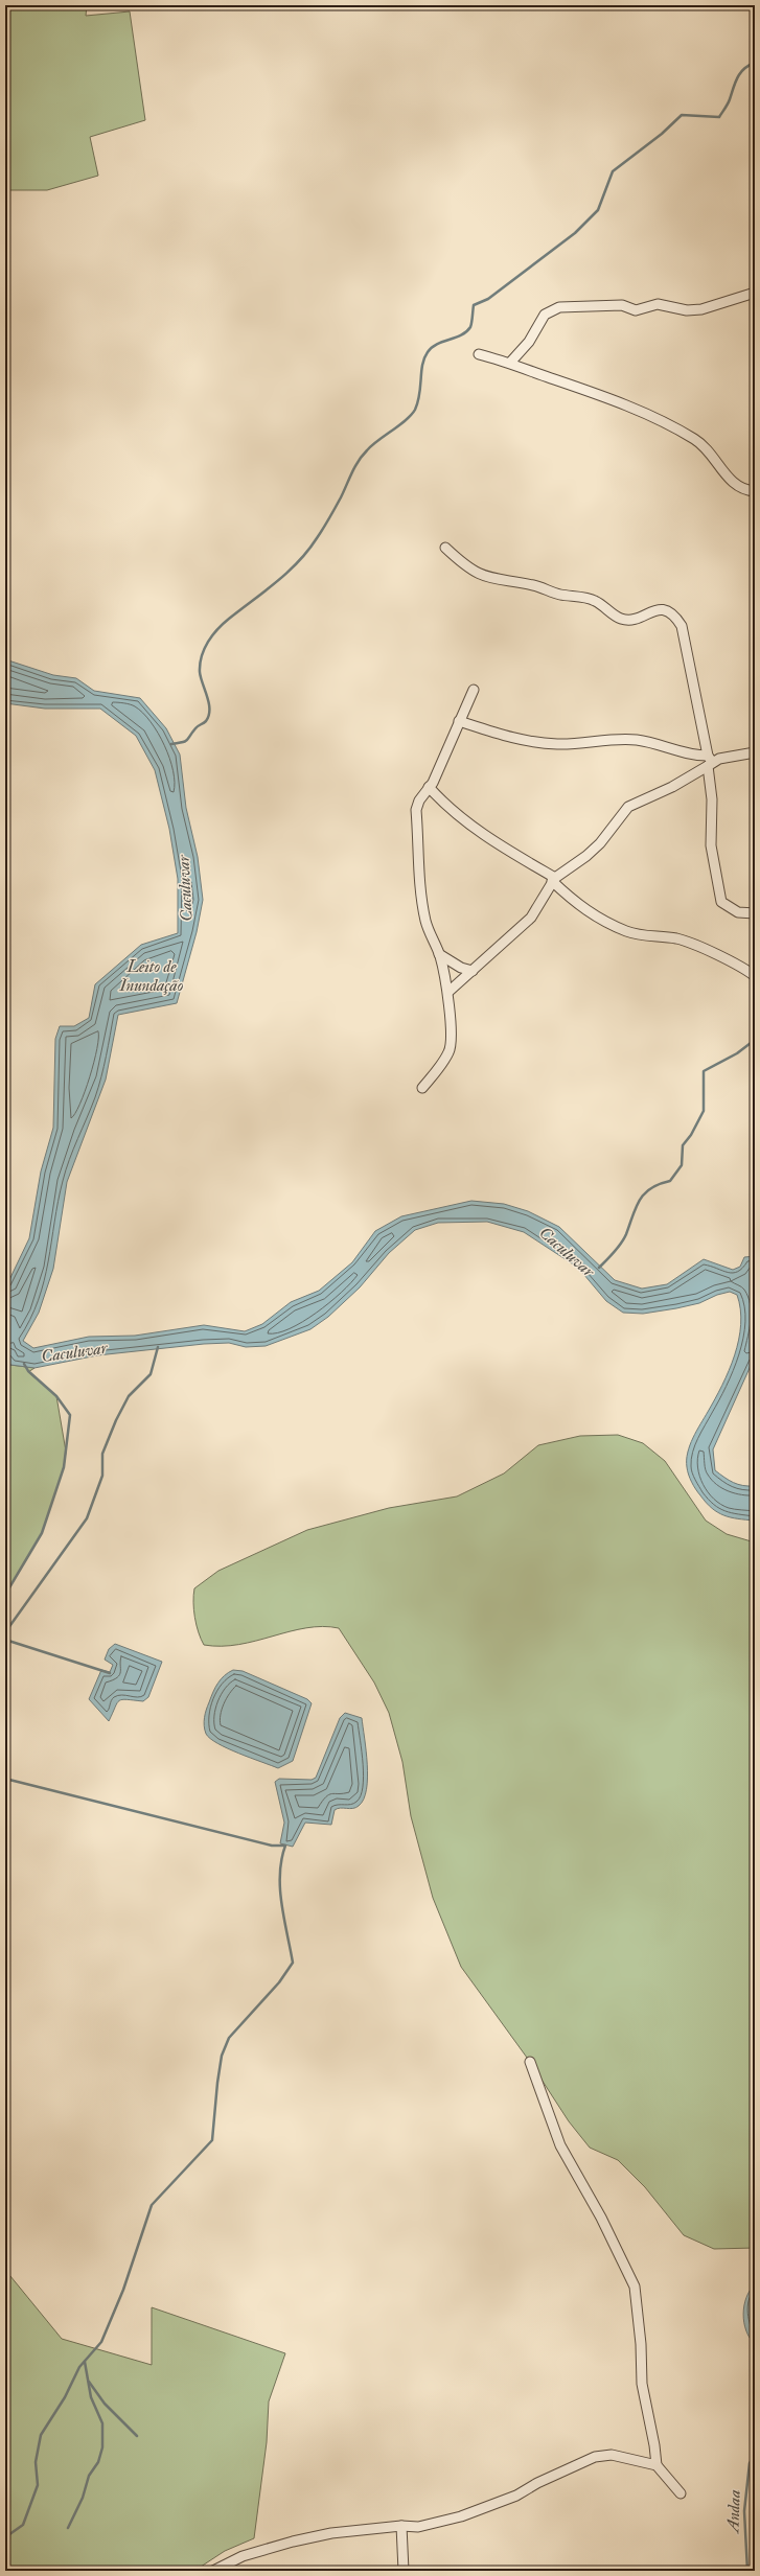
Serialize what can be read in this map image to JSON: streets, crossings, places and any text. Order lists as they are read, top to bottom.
{
  "water": ["Caculuvar", "Leito de Inundação", "Andaa"]
}
